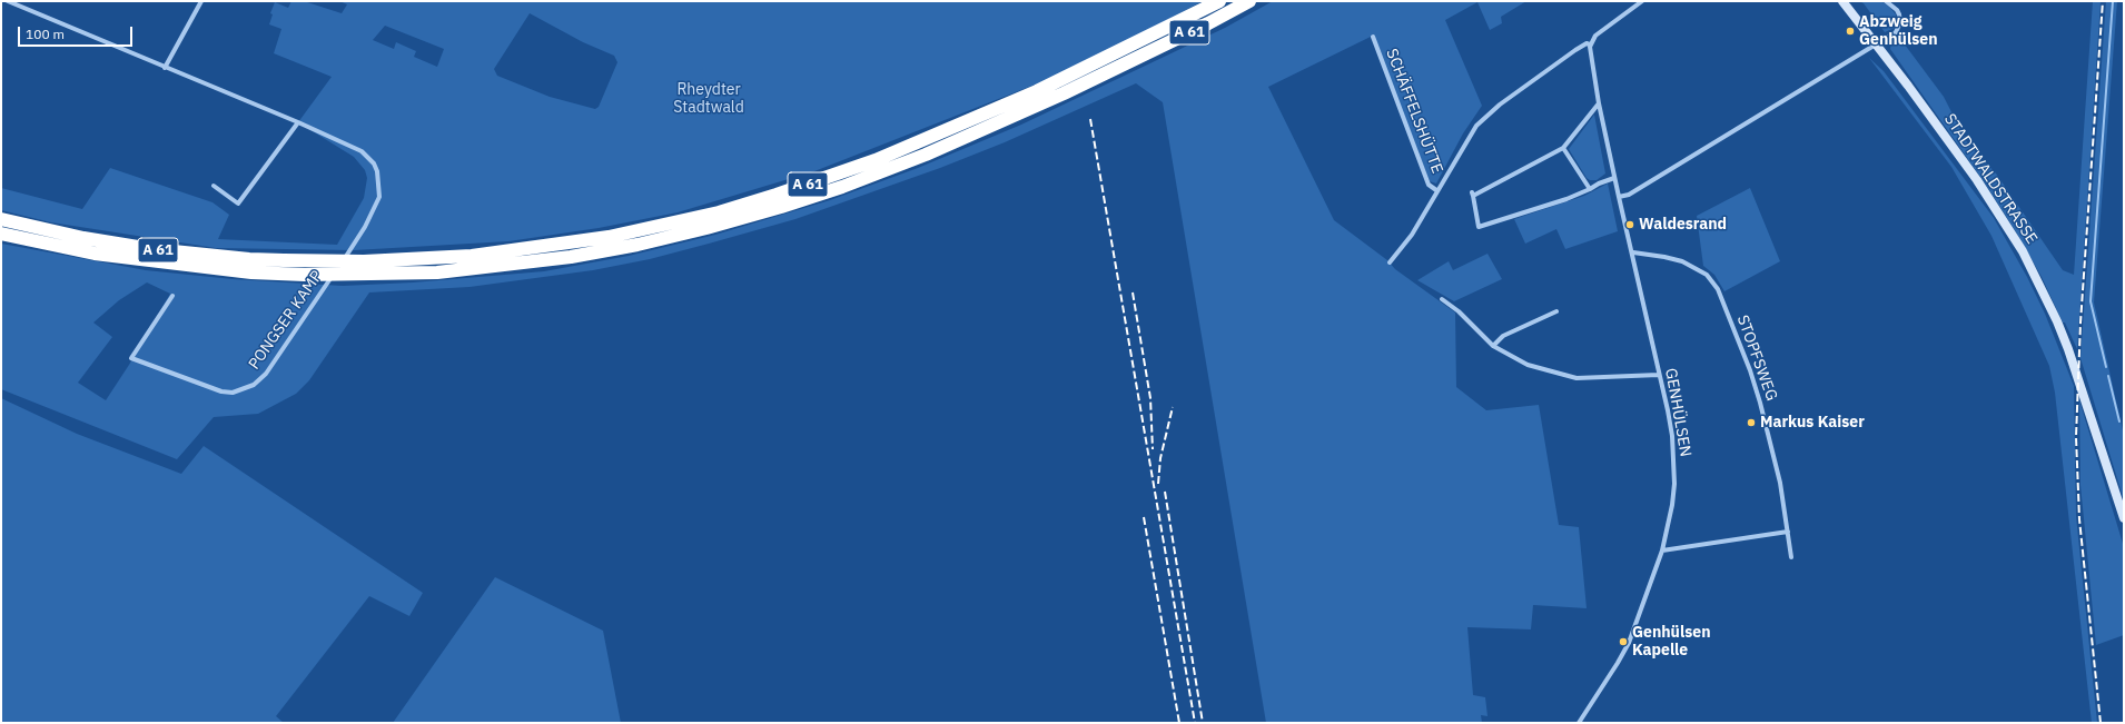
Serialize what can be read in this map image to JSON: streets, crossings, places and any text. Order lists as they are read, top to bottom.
{
  "streets": {
    "highway": ["A 61"],
    "main road": ["STADTWALDSTRASSE"],
    "street": [
      "SCHÄFFELSHÜTTE",
      "PONGSER KAMP",
      "STOPFSWEG",
      "GENHÜLSEN"
    ]
  },
  "crossings": [
    ["SCHÄFFELSHÜTTE", "GENHÜLSEN"],
    ["STOPFSWEG", "GENHÜLSEN"]
  ],
  "parks": ["Rheydter Stadtwald"],
  "places": [
    "Abzweig Genhülsen",
    "Waldesrand",
    "Markus Kaiser",
    "Genhülsen Kapelle"
  ],
  "scale_bar": "100 m"
}
